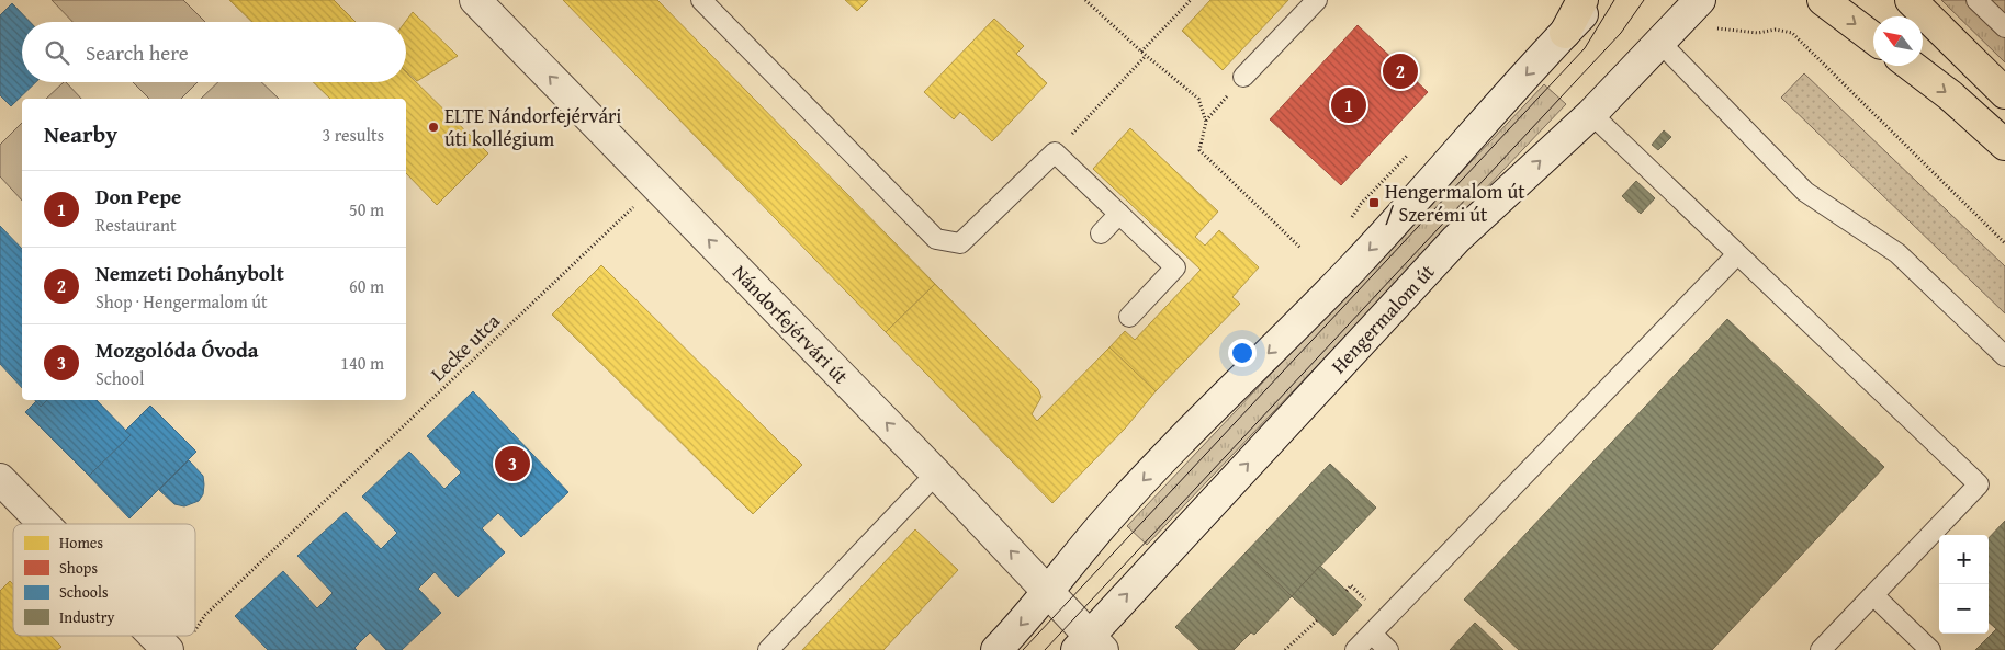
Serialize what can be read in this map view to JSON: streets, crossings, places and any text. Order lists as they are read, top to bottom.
{
  "streets": {
    "main road": ["Hengermalom út", "Nándorfejérvári út"],
    "path": ["Lecke utca"]
  },
  "crossings": [
    ["Hengermalom út", "Nándorfejérvári út"],
    ["Nándorfejérvári út", "Lecke utca"]
  ],
  "one_way": ["Nándorfejérvári út"],
  "places": {
    "other": ["ELTE Nándorfejérvári úti kollégium"],
    "transit": ["Hengermalom út / Szerémi út"]
  },
  "legend": [
    "Homes",
    "Shops",
    "Schools",
    "Industry"
  ],
  "north": "top left",
  "page": {
    "search": "Search here",
    "pins": ["2", "1", "3"],
    "heading": ["Nearby", "3 results"],
    "list": [
      {
        "mark": "1",
        "name": "Don Pepe",
        "note": "Restaurant",
        "value": "50 m"
      },
      {
        "mark": "2",
        "name": "Nemzeti Dohánybolt",
        "note": "Shop · Hengermalom út",
        "value": "60 m"
      },
      {
        "mark": "3",
        "name": "Mozgolóda Óvoda",
        "note": "School",
        "value": "140 m"
      }
    ],
    "map_buttons": ["+", "−"]
  }
}
